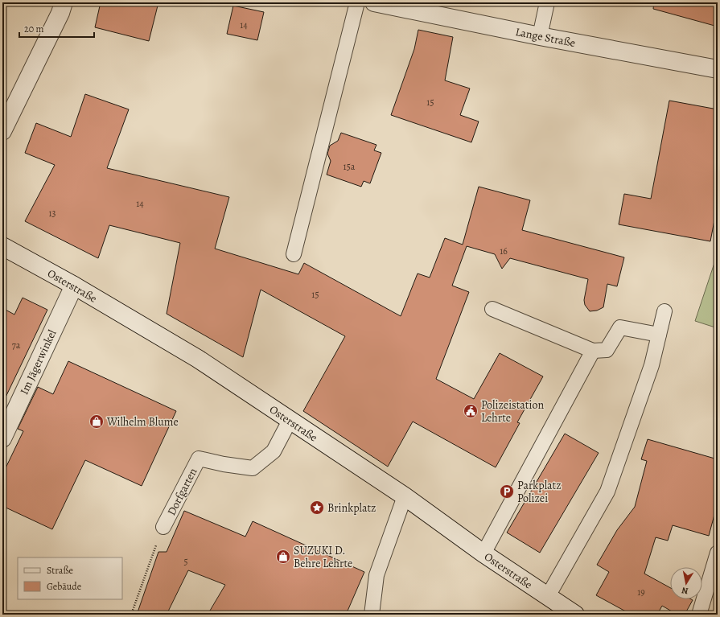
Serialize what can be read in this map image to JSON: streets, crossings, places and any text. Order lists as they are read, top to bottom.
{
  "streets": {
    "street": ["Lange Straße", "Osterstraße", "Im Jägerwinkel"],
    "lane": ["Dorfgarten"]
  },
  "crossings": [
    ["Osterstraße", "Im Jägerwinkel"],
    ["Osterstraße", "Dorfgarten"]
  ],
  "places": {
    "public building": ["Polizeistation Lehrte"],
    "shop": ["Wilhelm Blume", "SUZUKI D. Behre Lehrte"],
    "parking": ["Parkplatz Polizei"],
    "place": ["Brinkplatz"]
  },
  "house_numbers": [
    "14",
    "15",
    "15a",
    "14",
    "13",
    "16",
    "15",
    "7a",
    "5",
    "19"
  ],
  "legend": ["Straße", "Gebäude"],
  "scale_bar": "20 m",
  "north": "bottom"
}
